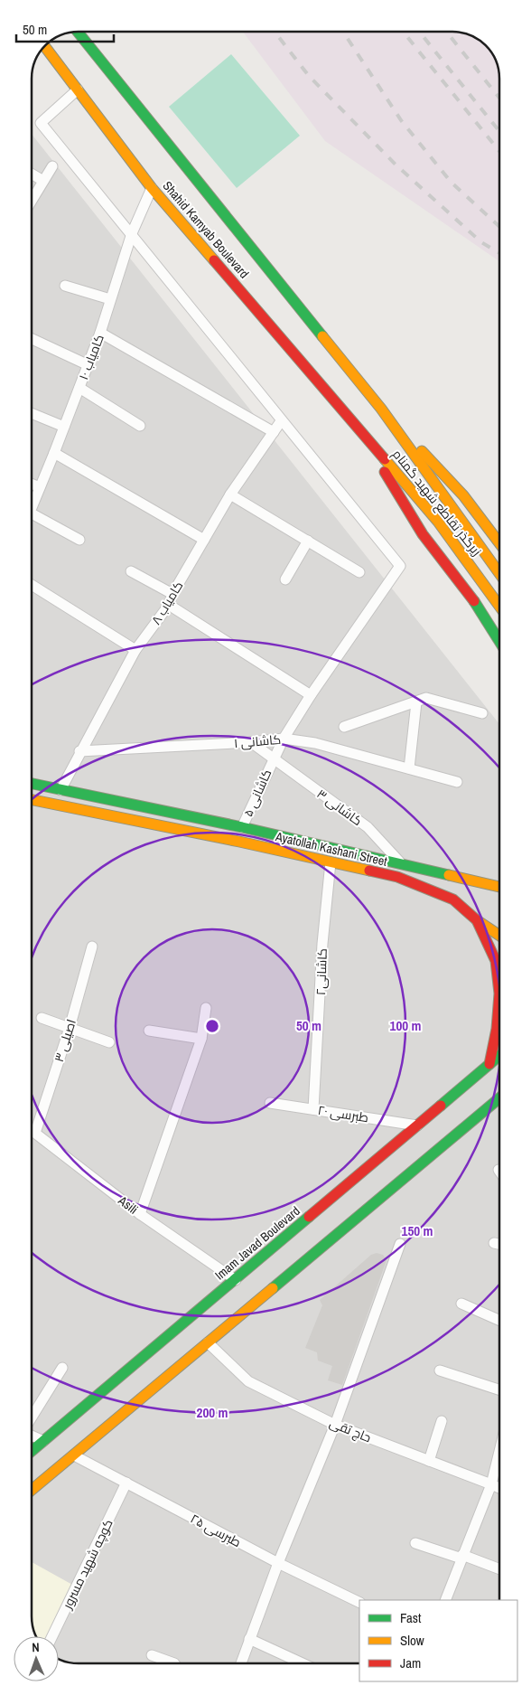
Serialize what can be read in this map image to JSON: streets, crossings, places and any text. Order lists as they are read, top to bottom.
{
  "streets": {
    "main road": [
      "Shahid Kamyab Boulevard",
      "زیرگذر تقاطع شهید گمنام",
      "Ayatollah Kashani Street",
      "Imam Javad Boulevard"
    ],
    "street": [
      "کامیاب ۱۰",
      "کامیاب ۸",
      "کاشانی ۱",
      "کاشانی ۵",
      "کاشانی ۳",
      "کاشانی۲",
      "اصیلی ۳",
      "طبرسی ۲۰",
      "Asili",
      "حاج تقی",
      "طبرسی ۲۵",
      "کوچه شهید مسرور"
    ]
  },
  "crossings": [
    ["Shahid Kamyab Boulevard", "کامیاب ۱۰"],
    ["Shahid Kamyab Boulevard", "زیرگذر تقاطع شهید گمنام"],
    ["کامیاب ۸", "کاشانی ۱"],
    ["کامیاب ۸", "کاشانی ۵"],
    ["کامیاب ۸", "Ayatollah Kashani Street"],
    ["کاشانی ۱", "کاشانی ۵"],
    ["کاشانی ۱", "کاشانی ۳"],
    ["کاشانی ۵", "کاشانی ۳"],
    ["کاشانی ۵", "Ayatollah Kashani Street"],
    ["کاشانی ۳", "Ayatollah Kashani Street"],
    ["Ayatollah Kashani Street", "کاشانی۲"],
    ["Ayatollah Kashani Street", "Imam Javad Boulevard"],
    ["کاشانی۲", "طبرسی ۲۰"],
    ["اصیلی ۳", "Asili"],
    ["طبرسی ۲۰", "Imam Javad Boulevard"],
    ["Asili", "Imam Javad Boulevard"],
    ["طبرسی ۲۵", "کوچه شهید مسرور"]
  ],
  "legend": ["Fast", "Slow", "Jam"],
  "scale_bar": "50 m",
  "north": "top",
  "rings": [
    "50 m",
    "100 m",
    "150 m",
    "200 m"
  ]
}
